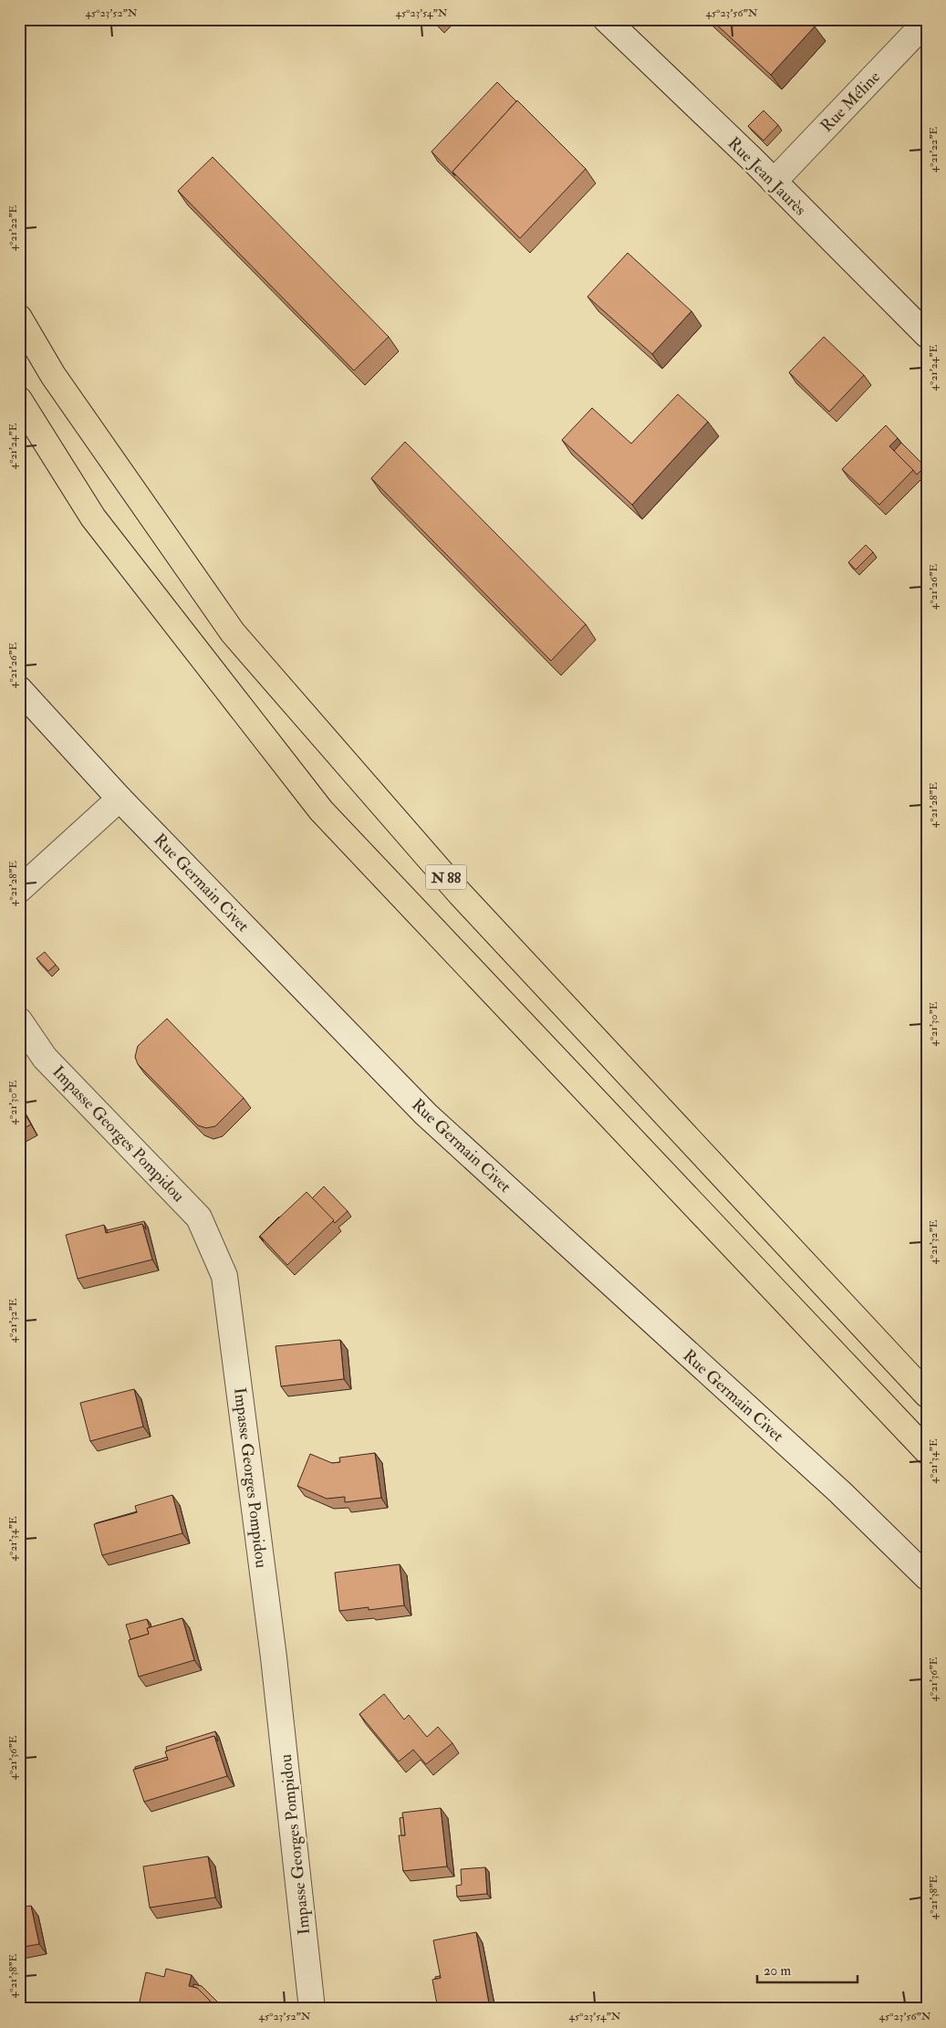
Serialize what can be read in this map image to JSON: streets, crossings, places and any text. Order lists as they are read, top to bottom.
{
  "streets": {
    "highway": ["N 88"],
    "street": [
      "Rue Méline",
      "Rue Jean Jaurès",
      "Rue Germain Civet",
      "Impasse Georges Pompidou"
    ]
  },
  "crossings": [
    ["Rue Méline", "Rue Jean Jaurès"]
  ],
  "scale_bar": "20 m",
  "coordinates": [
    "45°23'52\"N",
    "45°23'54\"N",
    "45°23'56\"N",
    "4°21'22\"E",
    "4°21'24\"E",
    "4°21'26\"E",
    "4°21'28\"E",
    "4°21'30\"E",
    "4°21'32\"E",
    "4°21'34\"E",
    "4°21'36\"E",
    "4°21'38\"E"
  ]
}
